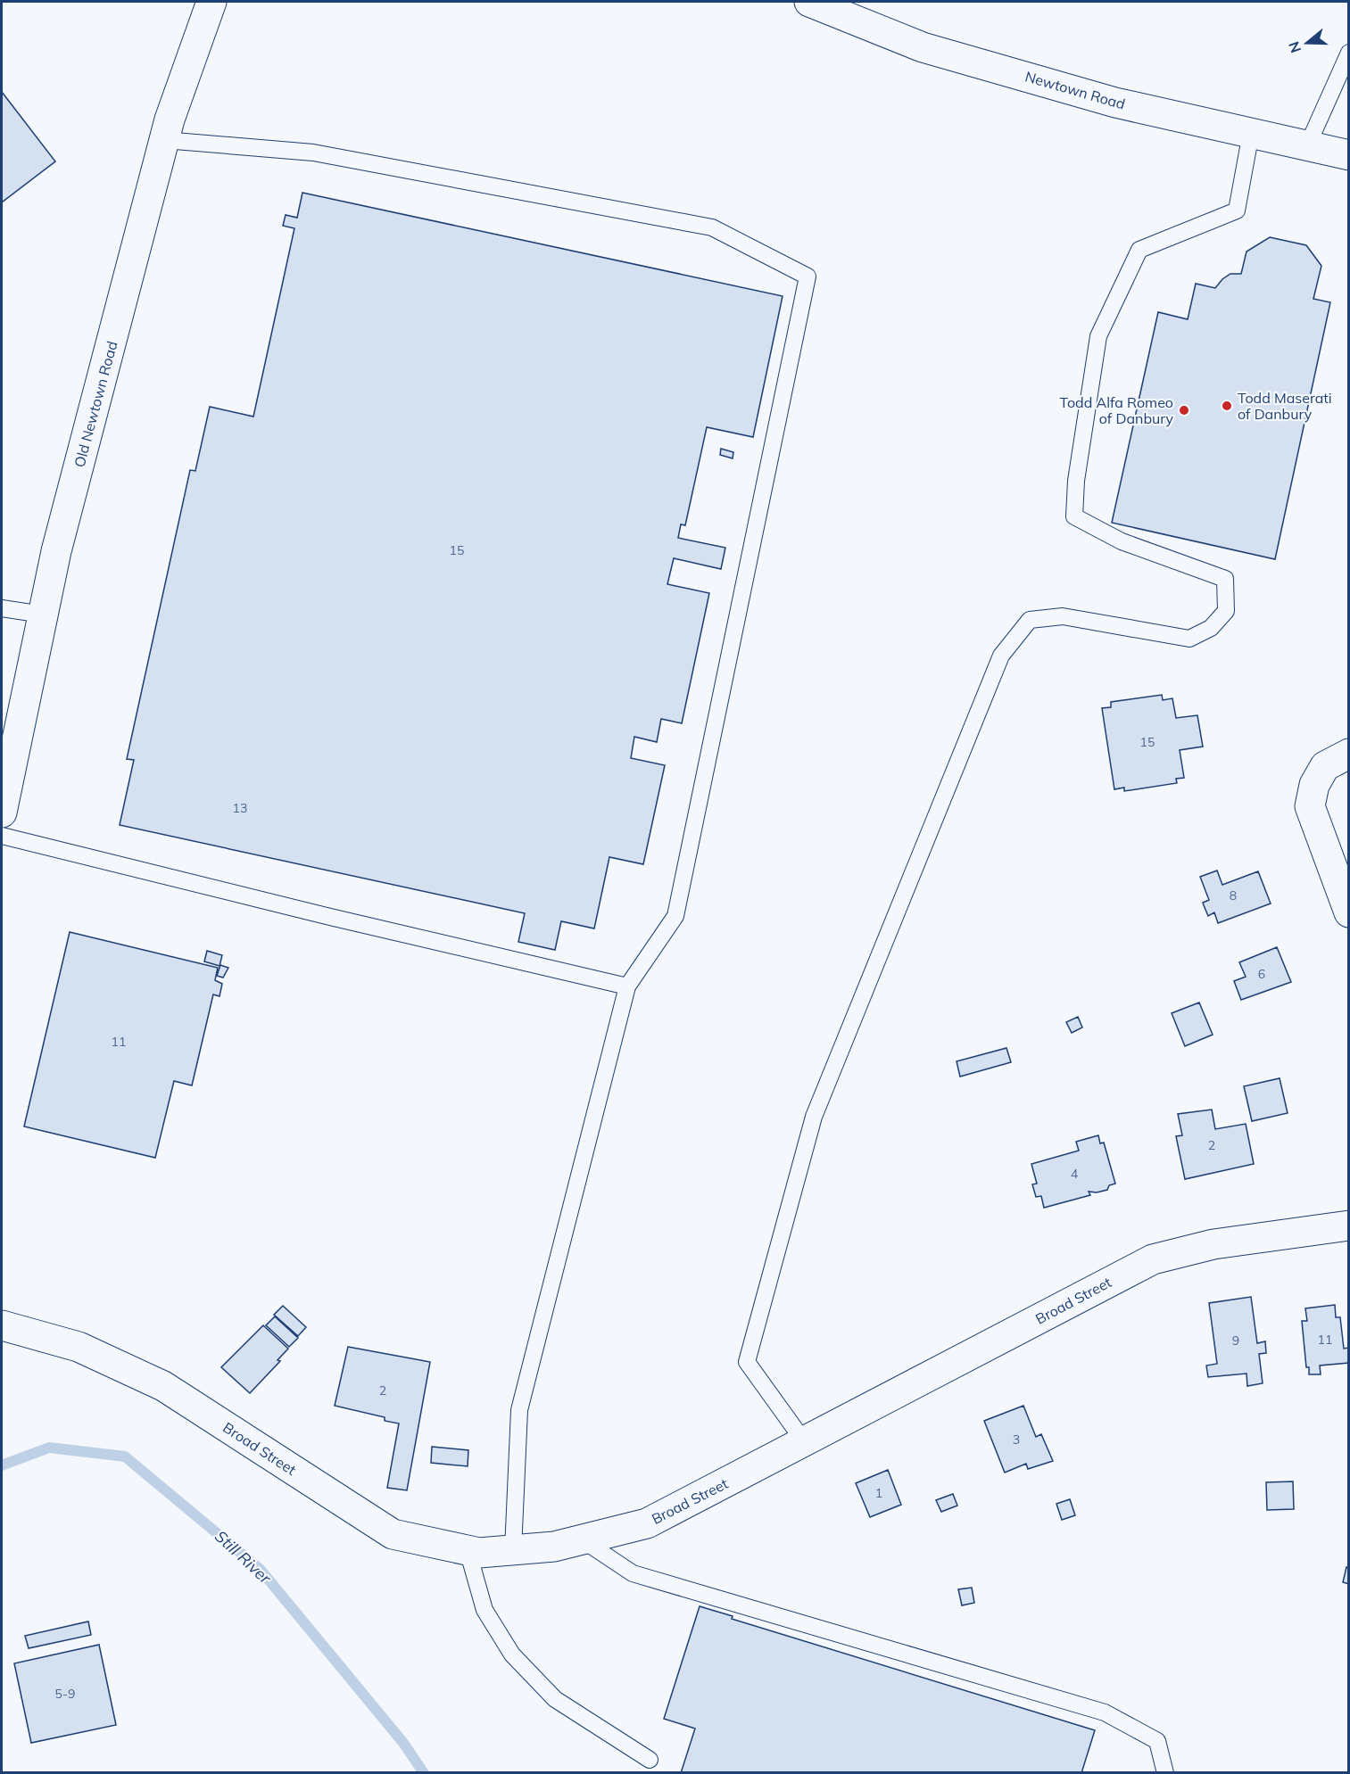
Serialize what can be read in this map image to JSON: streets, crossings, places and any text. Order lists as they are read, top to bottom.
{
  "streets": {
    "street": ["Newtown Road", "Old Newtown Road", "Broad Street"]
  },
  "water": ["Still River"],
  "places": ["Todd Maserati of Danbury", "Todd Alfa Romeo of Danbury"],
  "house_numbers": [
    "15",
    "15",
    "13",
    "8",
    "6",
    "11",
    "2",
    "4",
    "11",
    "9",
    "2",
    "3",
    "1",
    "5-9"
  ],
  "north": "left"
}
